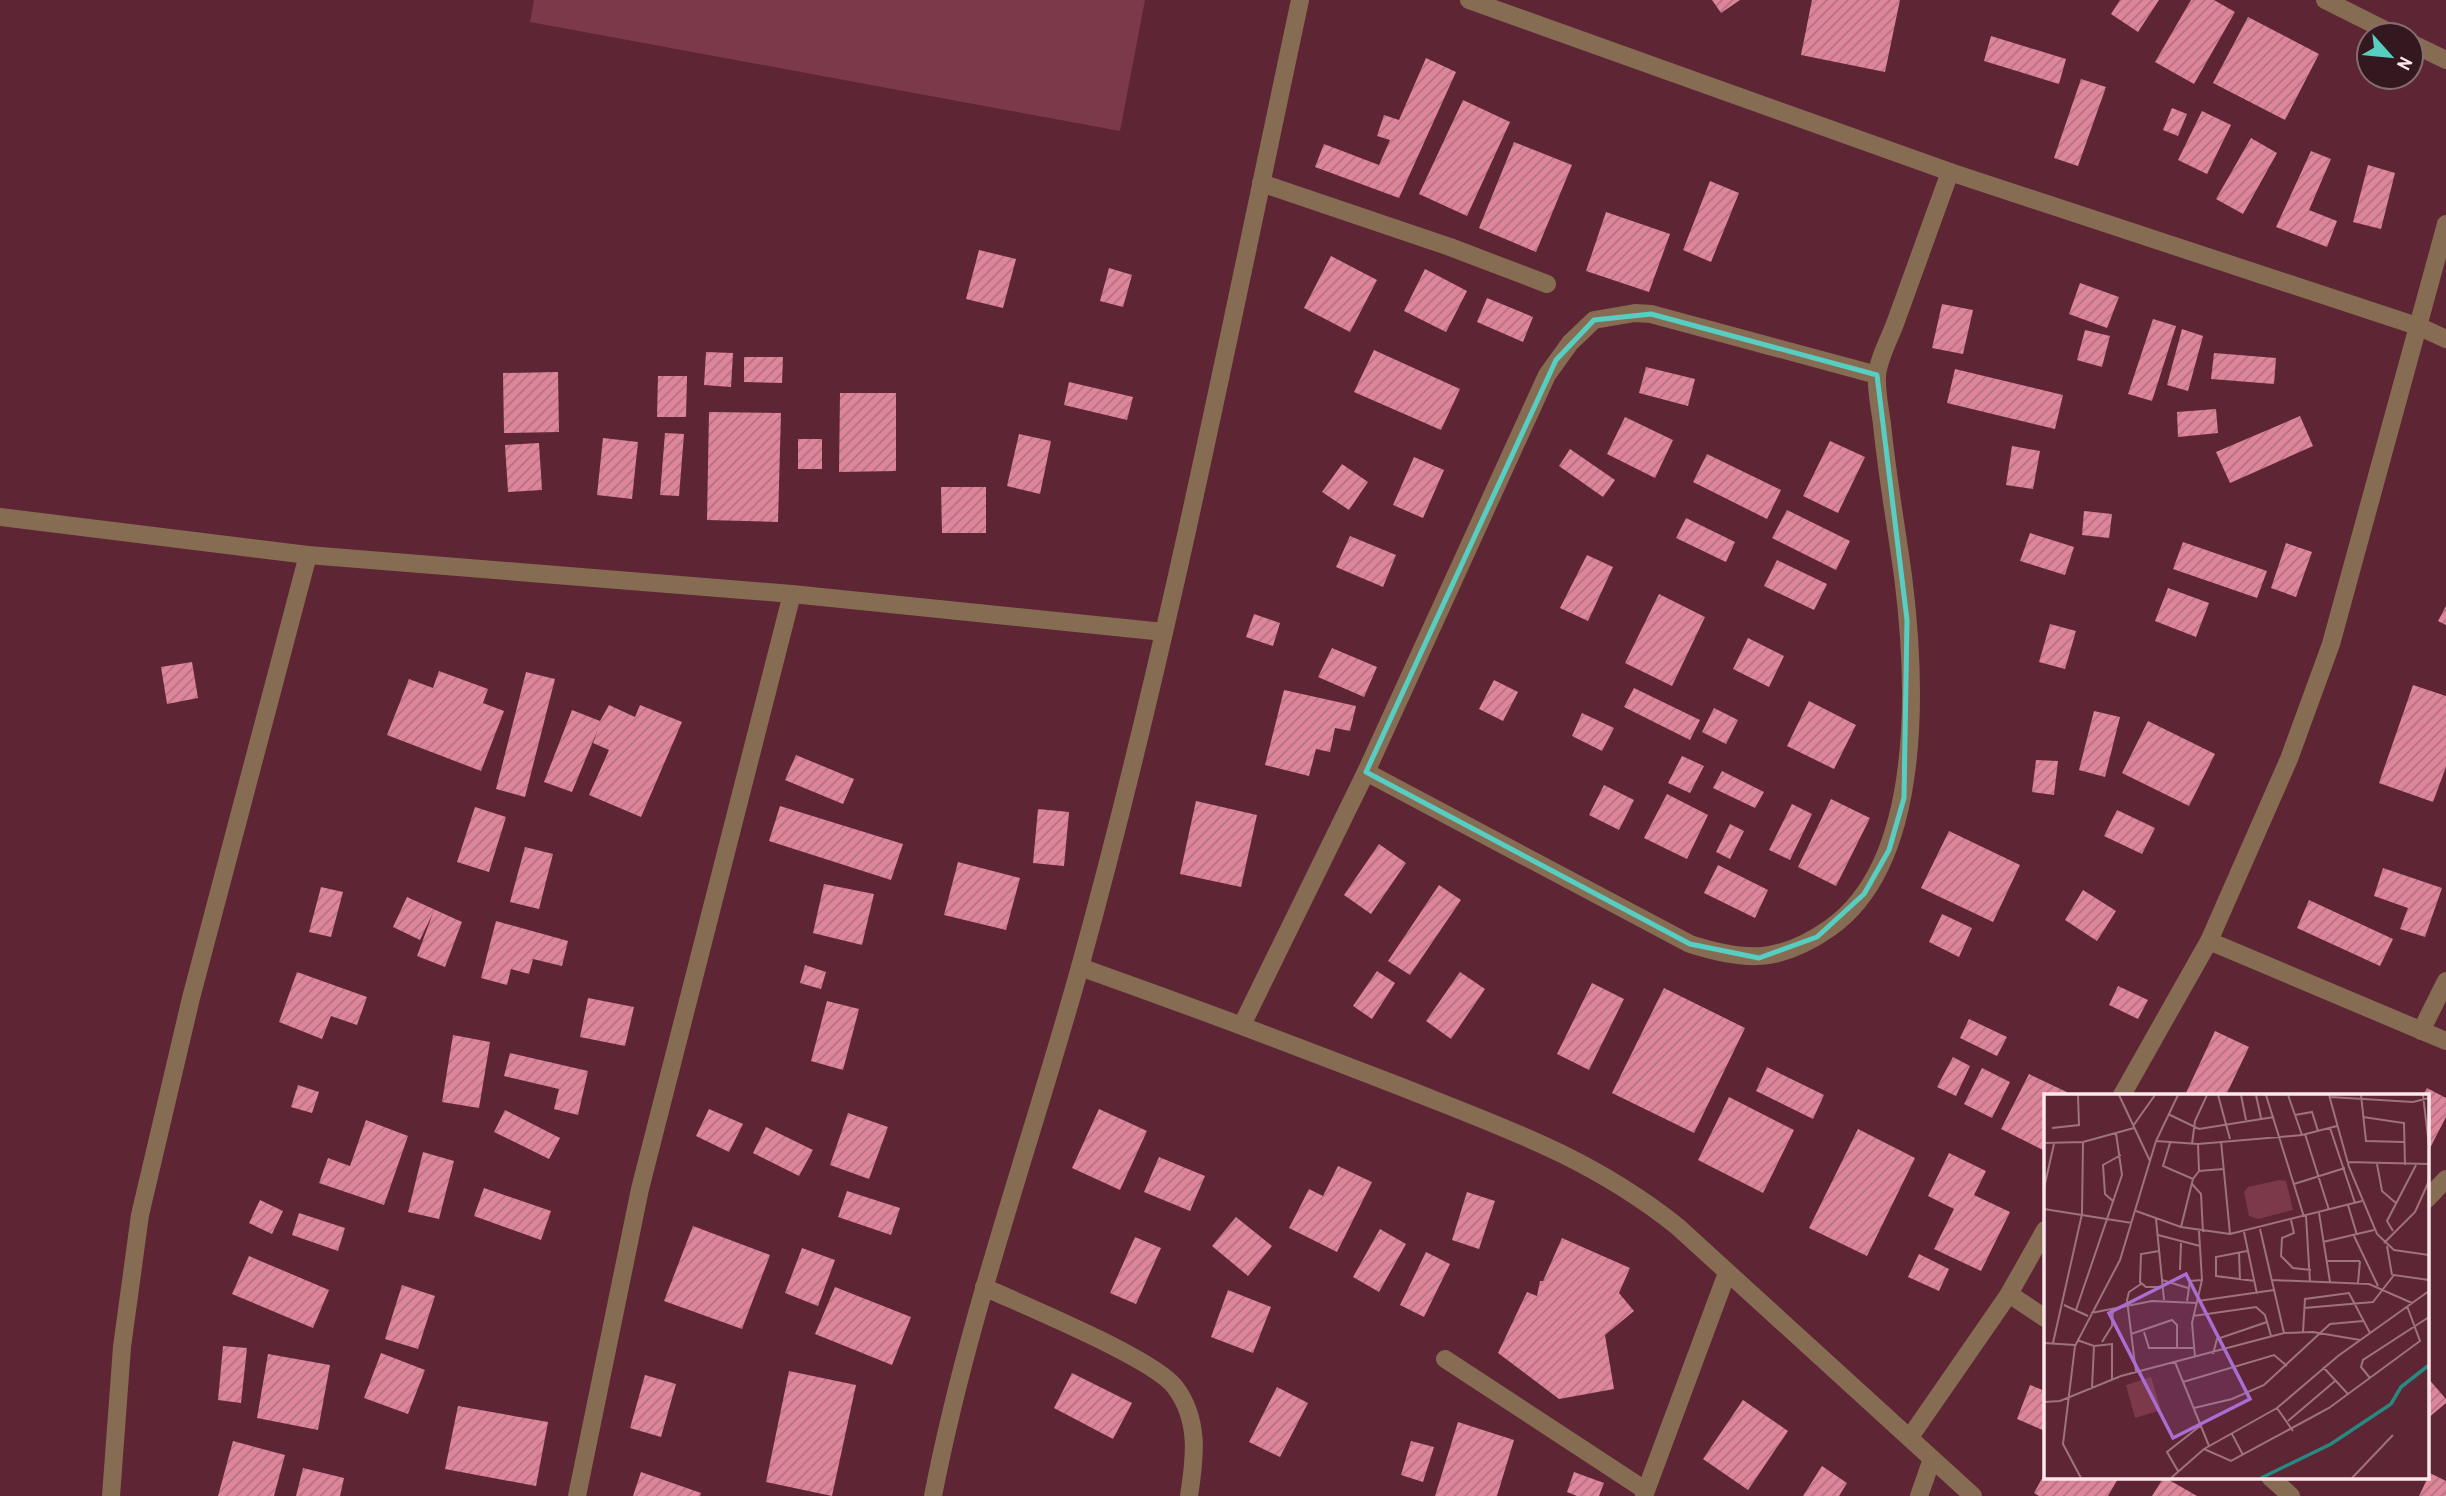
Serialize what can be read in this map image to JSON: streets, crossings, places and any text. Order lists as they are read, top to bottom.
{
  "north": "bottom right"
}
